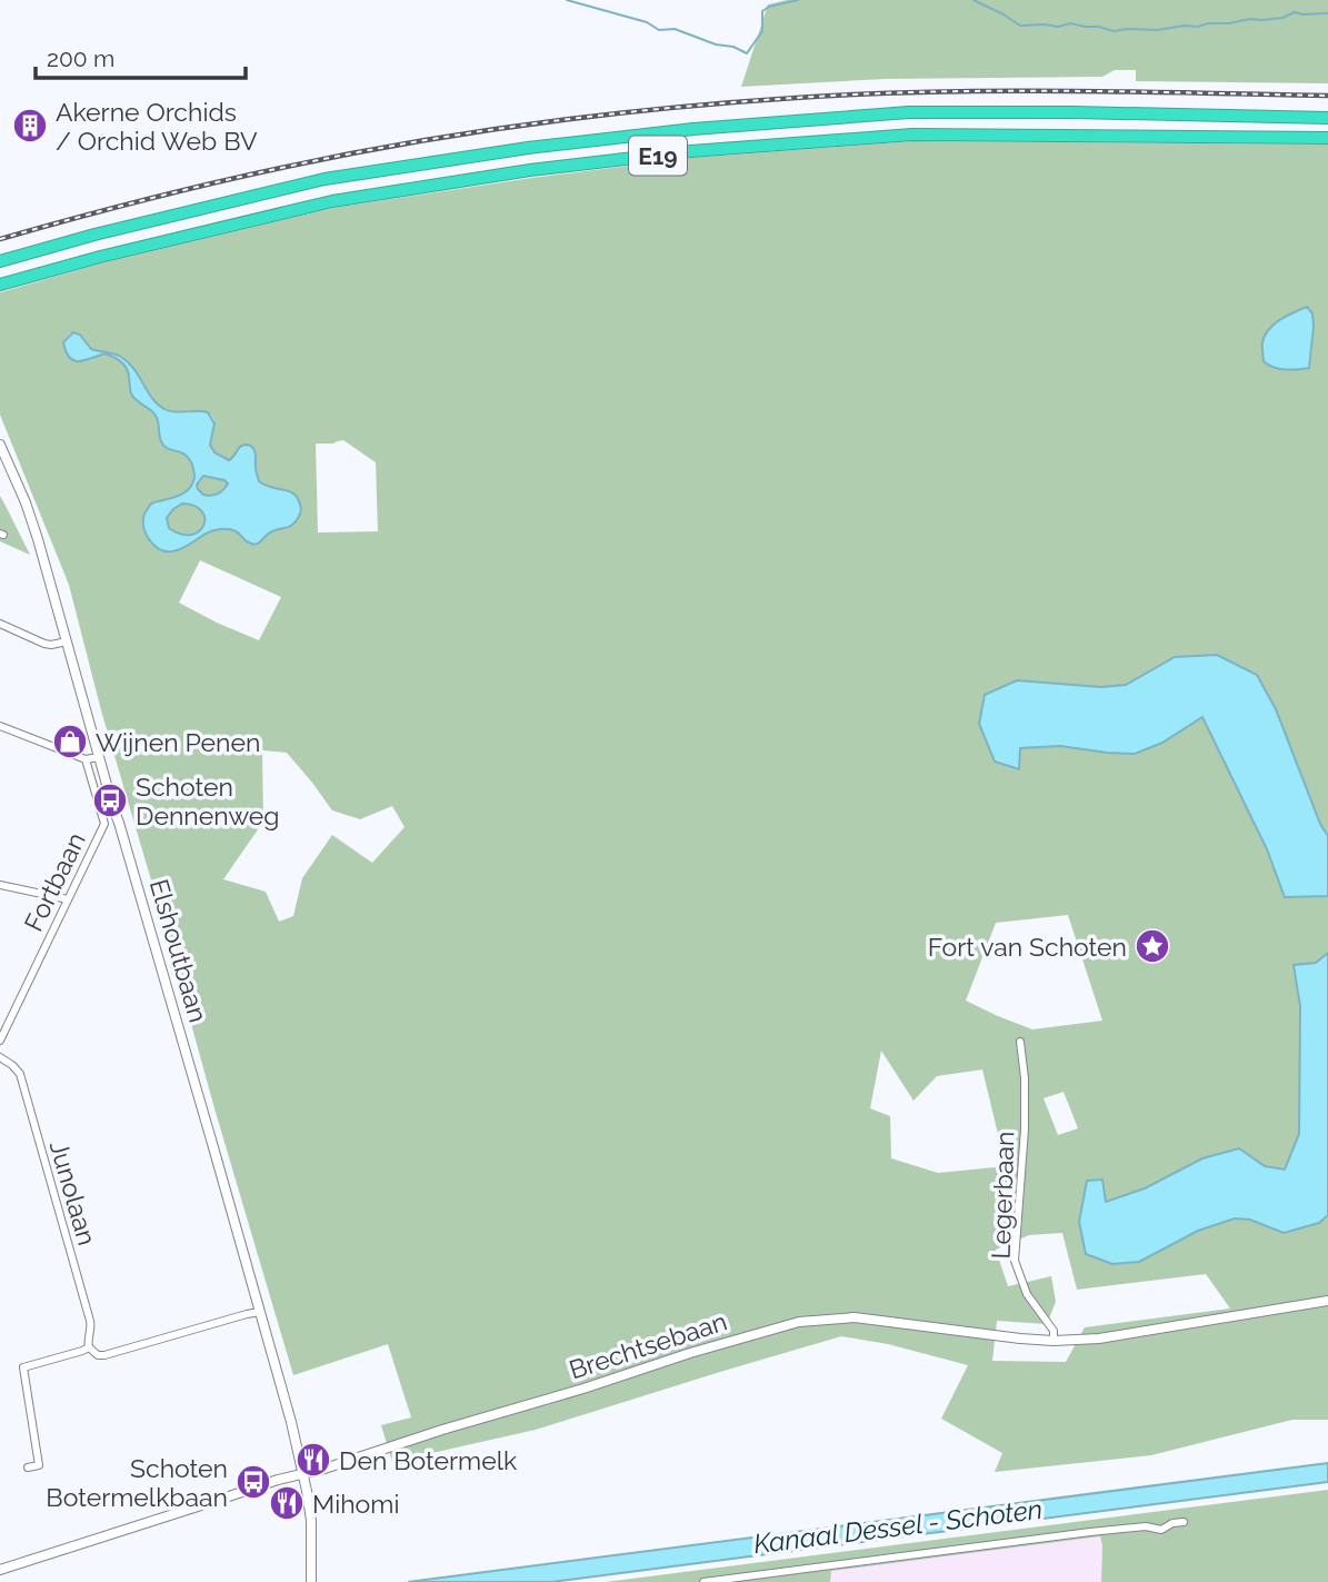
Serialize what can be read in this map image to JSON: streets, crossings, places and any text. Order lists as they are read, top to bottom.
{
  "streets": {
    "highway": ["E19"],
    "main road": ["Elshoutbaan", "Brechtsebaan"],
    "street": ["Fortbaan", "Junolaan", "Legerbaan"]
  },
  "crossings": [
    ["Elshoutbaan", "Brechtsebaan"],
    ["Legerbaan", "Brechtsebaan"]
  ],
  "water": ["Kanaal Dessel - Schoten"],
  "places": {
    "building": ["Akerne Orchids / Orchid Web BV"],
    "shop": ["Wijnen Penen"],
    "bus stop": ["Schoten Dennenweg", "Schoten Botermelkbaan"],
    "place": ["Fort van Schoten"],
    "restaurant": ["Den Botermelk", "Mihomi"]
  },
  "scale_bar": "200 m"
}
